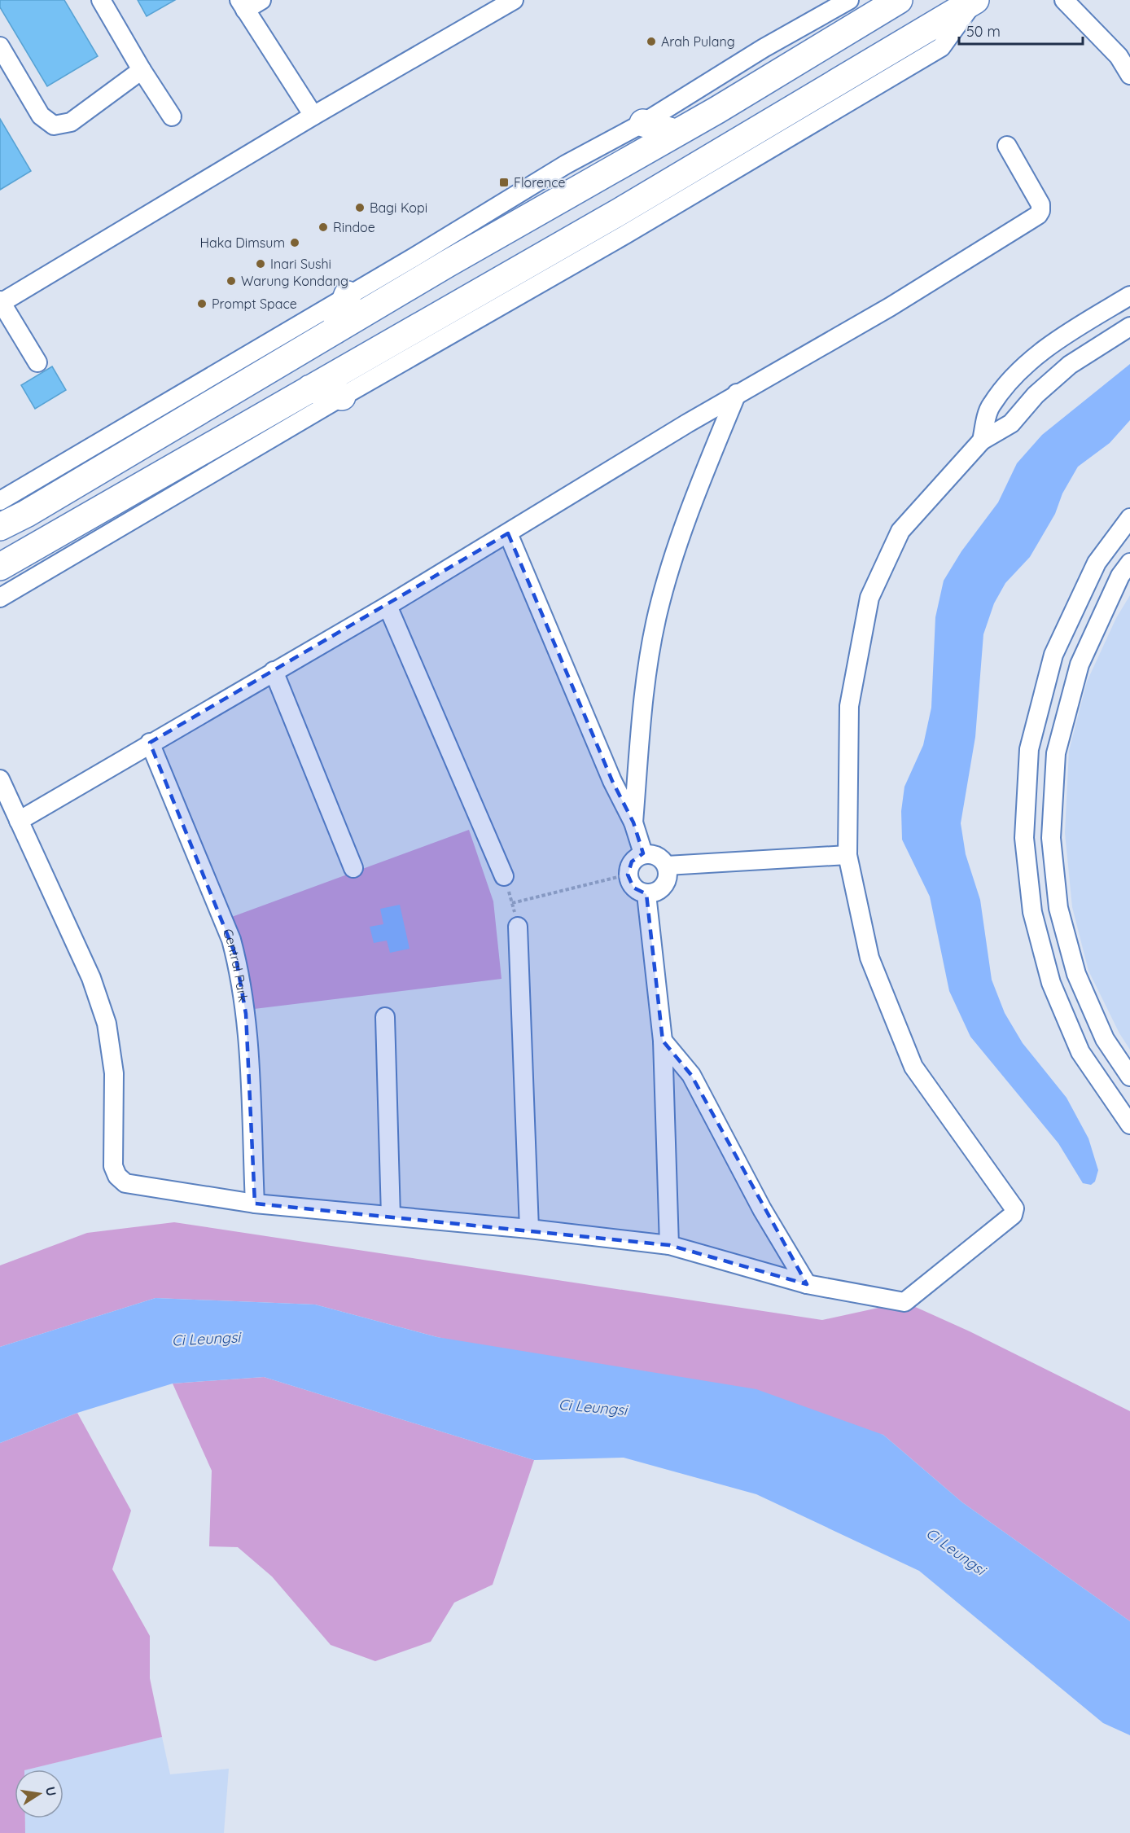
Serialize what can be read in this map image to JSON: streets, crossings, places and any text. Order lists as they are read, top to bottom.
{
  "streets": {
    "street": ["Central Park"]
  },
  "water": ["Ci Leungsi"],
  "places": {
    "other": [
      "Arah Pulang",
      "Bagi Kopi",
      "Rindoe",
      "Haka Dimsum",
      "Inari Sushi",
      "Warung Kondang",
      "Prompt Space"
    ],
    "transit": ["Florence"]
  },
  "scale_bar": "50 m",
  "north": "right"
}
